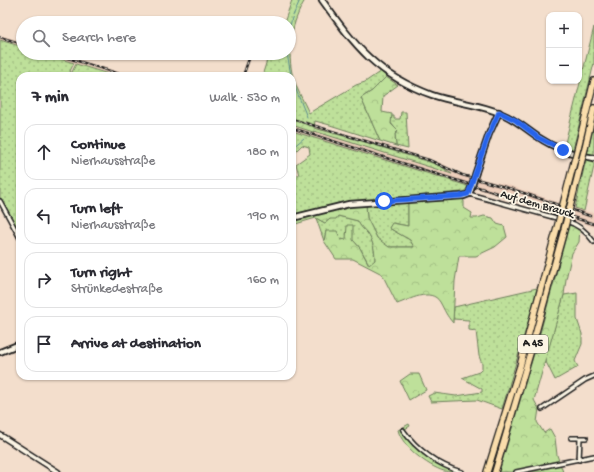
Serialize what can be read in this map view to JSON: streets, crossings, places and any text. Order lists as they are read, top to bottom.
{
  "streets": {
    "highway": ["A 45"],
    "street": ["Auf dem Brauck"]
  },
  "page": {
    "map_buttons": ["+", "−"],
    "search": "Search here",
    "heading": ["7 min", "Walk · 530 m"],
    "list": [
      ["Continue", "Nierhausstraße", "180 m"],
      ["Turn left", "Nierhausstraße", "190 m"],
      ["Turn right", "Strünkedestraße", "160 m"],
      "Arrive at destination"
    ]
  }
}
